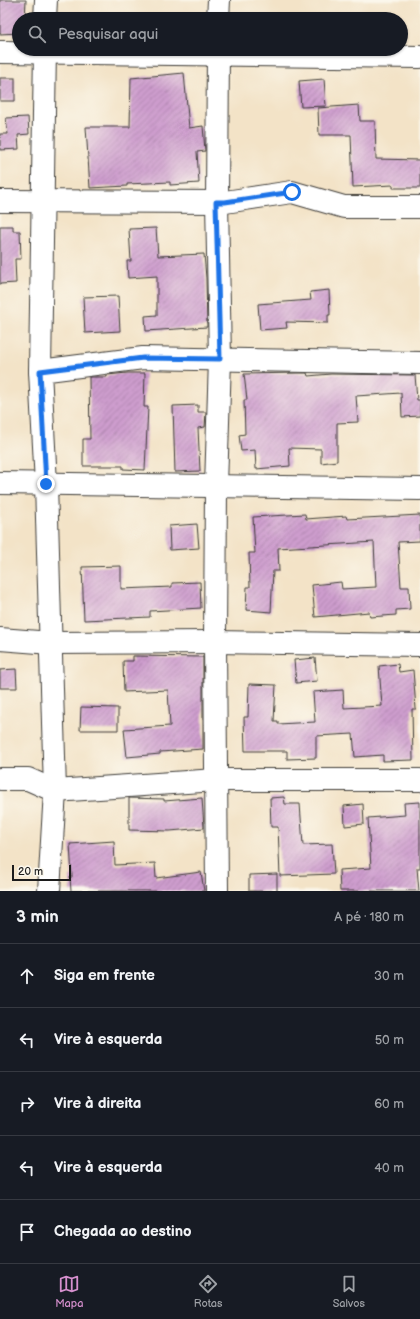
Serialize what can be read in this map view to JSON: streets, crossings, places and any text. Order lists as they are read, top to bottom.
{
  "scale_bar": "20 m",
  "page": {
    "search": "Pesquisar aqui",
    "scale": "20 m",
    "heading": ["3 min", "A pé · 180 m"],
    "list": [
      ["Siga em frente", "30 m"],
      ["Vire à esquerda", "50 m"],
      ["Vire à direita", "60 m"],
      ["Vire à esquerda", "40 m"],
      "Chegada ao destino"
    ],
    "nav": ["Mapa", "Rotas", "Salvos"]
  }
}
